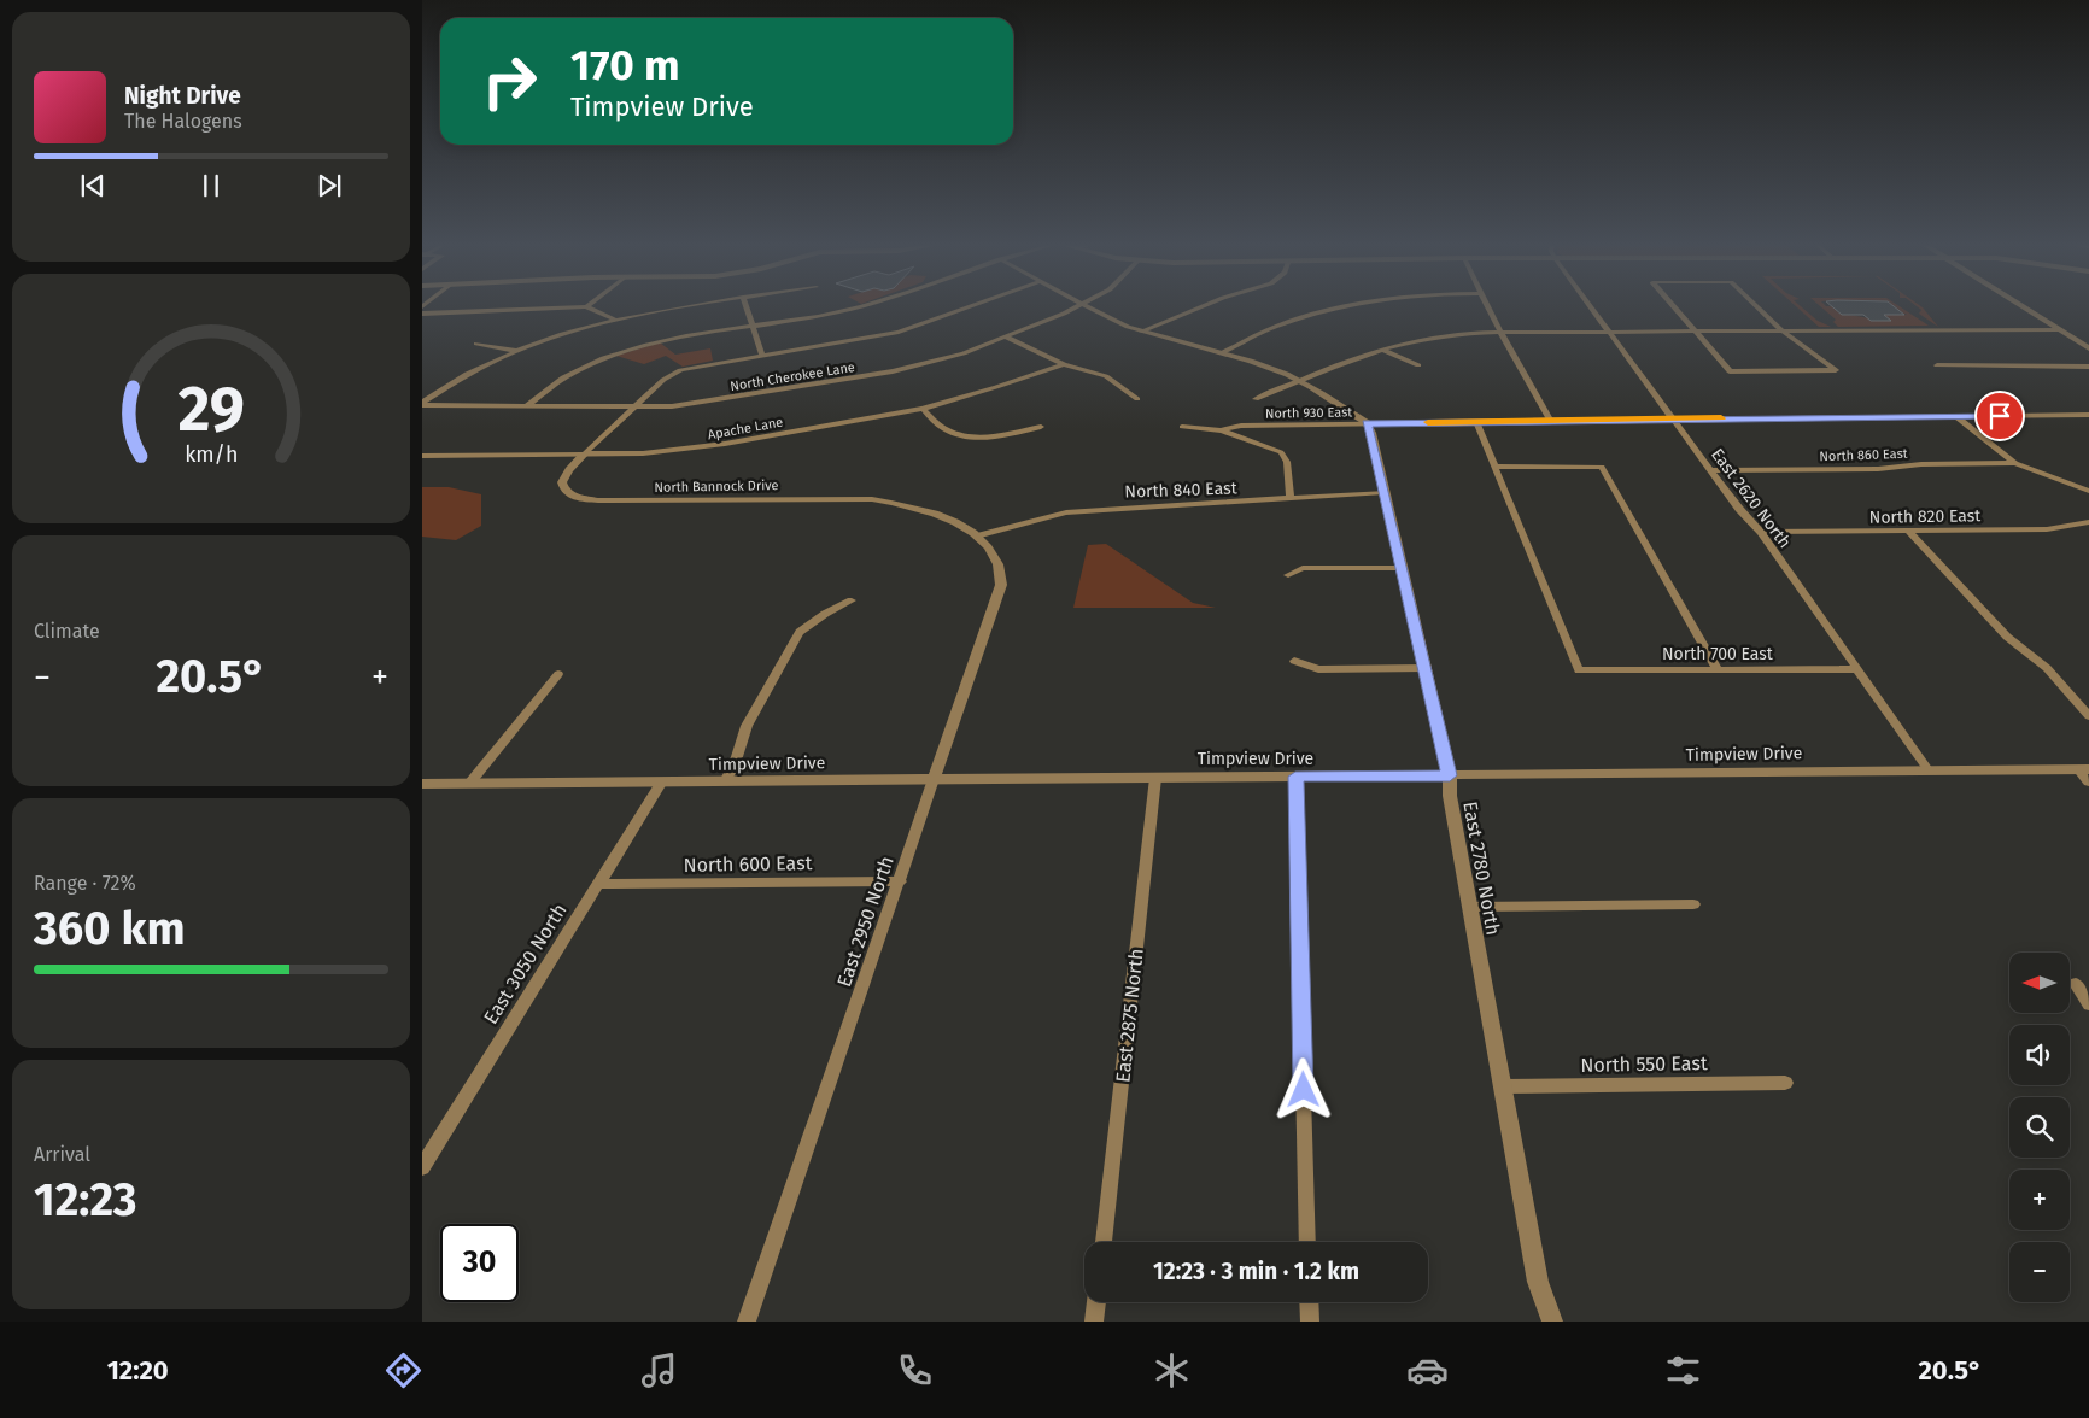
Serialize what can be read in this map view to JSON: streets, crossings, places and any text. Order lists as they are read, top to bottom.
{
  "streets": {
    "street": [
      "North Cherokee Lane",
      "North 930 East",
      "Apache Lane",
      "North 860 East",
      "North Bannock Drive",
      "North 840 East",
      "East 2620 North",
      "North 820 East",
      "North 700 East",
      "Timpview Drive",
      "North 600 East",
      "East 2780 North",
      "East 2950 North",
      "East 3050 North",
      "East 2875 North",
      "North 550 East"
    ]
  },
  "crossings": [
    ["North Cherokee Lane", "North Bannock Drive"],
    ["North 930 East", "East 2620 North"],
    ["North 930 East", "East 2780 North"],
    ["Apache Lane", "North Bannock Drive"],
    ["North 860 East", "East 2620 North"],
    ["North Bannock Drive", "North 840 East"],
    ["North Bannock Drive", "East 2950 North"],
    ["North 840 East", "East 2780 North"],
    ["North 840 East", "East 2950 North"],
    ["East 2620 North", "North 820 East"],
    ["East 2620 North", "North 700 East"],
    ["East 2620 North", "Timpview Drive"],
    ["Timpview Drive", "East 2780 North"],
    ["Timpview Drive", "East 2950 North"],
    ["Timpview Drive", "East 3050 North"],
    ["Timpview Drive", "East 2875 North"],
    ["North 600 East", "East 2950 North"],
    ["North 600 East", "East 3050 North"],
    ["East 2780 North", "North 550 East"]
  ],
  "north": "left",
  "page": {
    "turn": ["170 m", "Timpview Drive"],
    "song": ["Night Drive", "The Halogens"],
    "tile": [
      "Climate",
      ["Range · 72%", "360 km"],
      ["Arrival", "12:23"]
    ],
    "heat": ["−", "20.5°", "+"],
    "map_buttons": ["+", "−"],
    "limit": "30",
    "trip": "12:23 · 3 min · 1.2 km",
    "tabs": ["12:20", "20.5°"],
    "gauge": ["29", "km/h"]
  }
}
